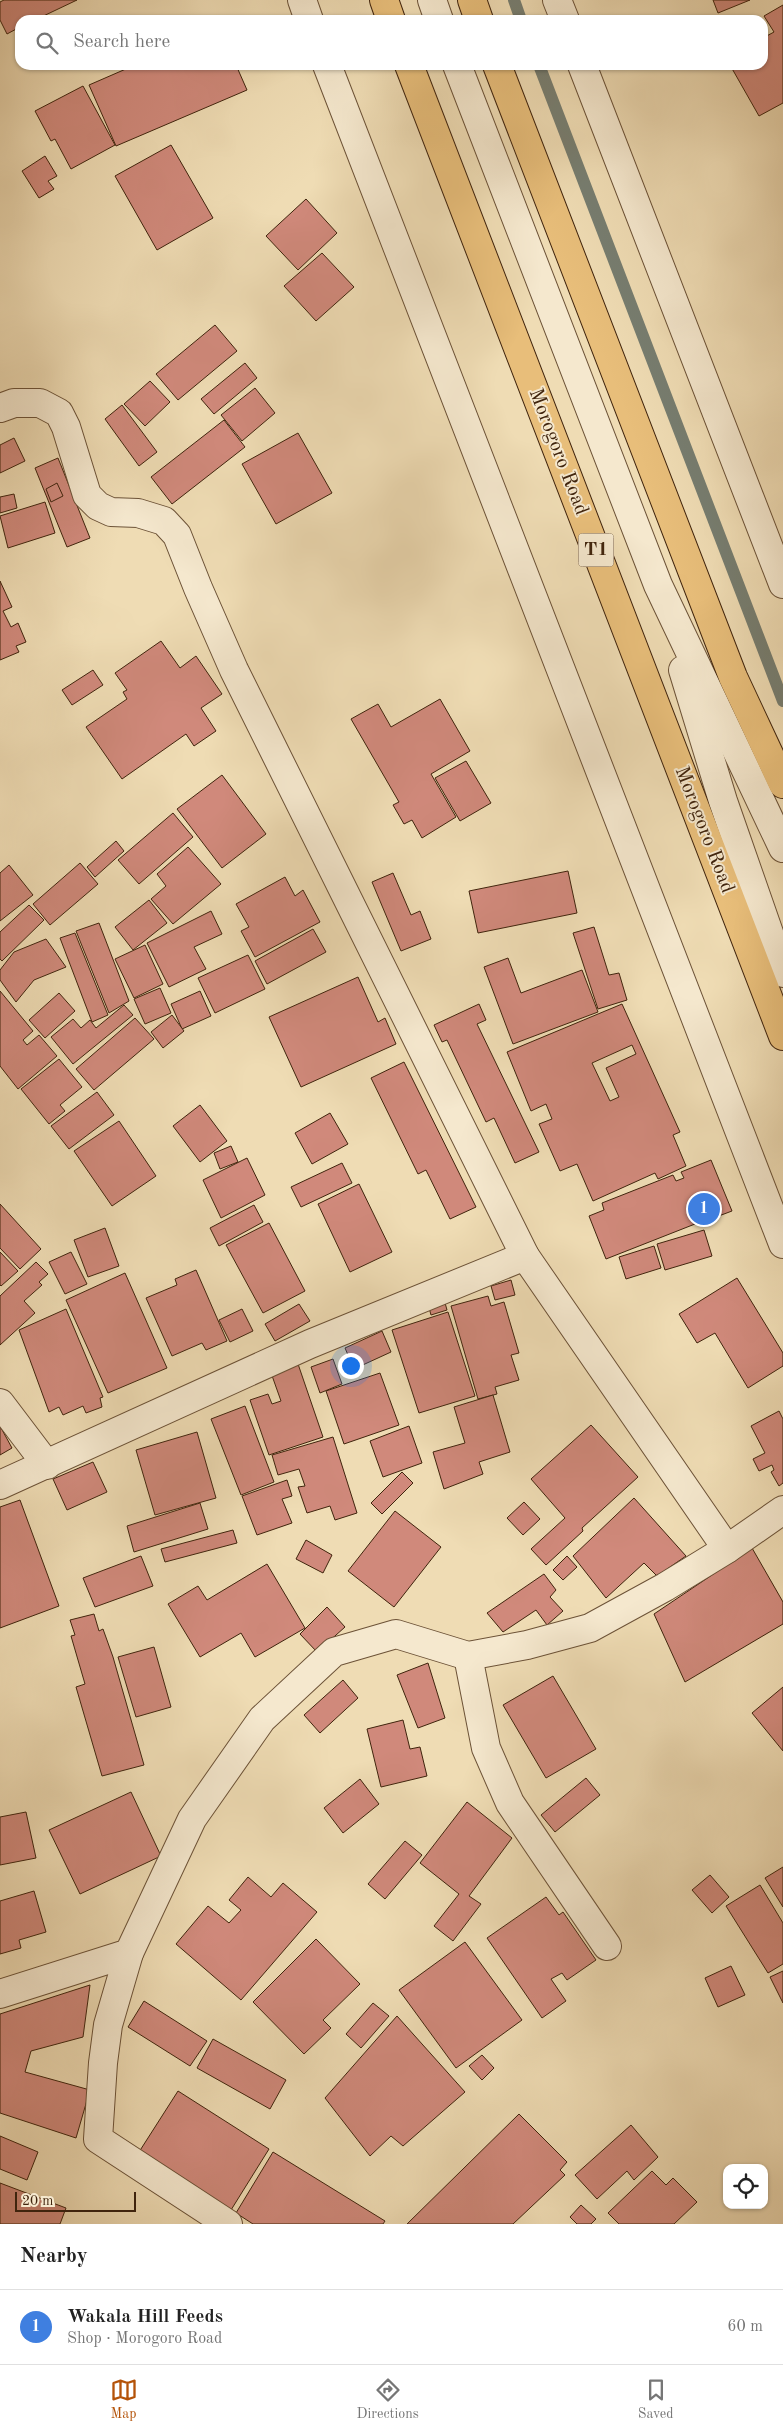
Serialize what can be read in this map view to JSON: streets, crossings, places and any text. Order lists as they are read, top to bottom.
{
  "streets": {
    "highway": ["Morogoro Road", "T1"]
  },
  "scale_bar": "20 m",
  "page": {
    "search": "Search here",
    "pins": "1",
    "scale": "20 m",
    "heading": "Nearby",
    "list": [
      {
        "mark": "1",
        "name": "Wakala Hill Feeds",
        "note": "Shop · Morogoro Road",
        "value": "60 m"
      }
    ],
    "nav": ["Map", "Directions", "Saved"]
  }
}
